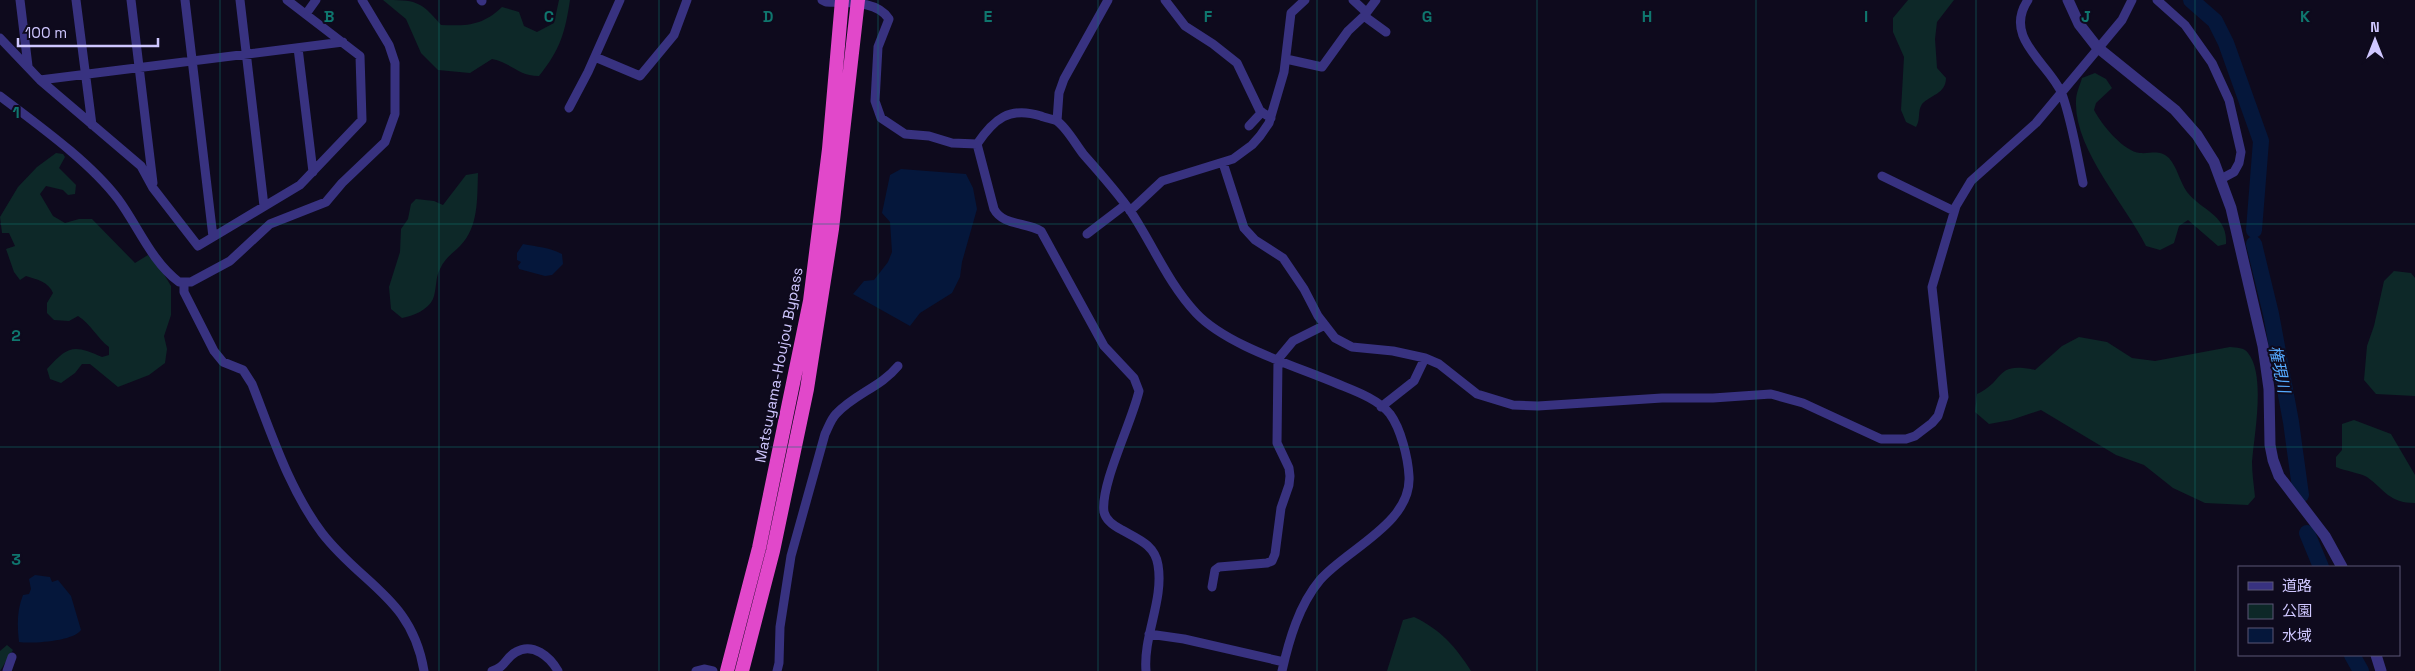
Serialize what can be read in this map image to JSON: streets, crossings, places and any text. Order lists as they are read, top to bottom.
{
  "streets": {
    "highway": ["Matsuyama-Houjou Bypass"]
  },
  "water": ["権現川"],
  "legend": ["道路", "公園", "水域"],
  "scale_bar": "100 m",
  "north": "top",
  "grid": {
    "columns": [
      "B",
      "C",
      "D",
      "E",
      "F",
      "G",
      "H",
      "I",
      "J",
      "K"
    ],
    "rows": ["1", "2", "3"]
  }
}
